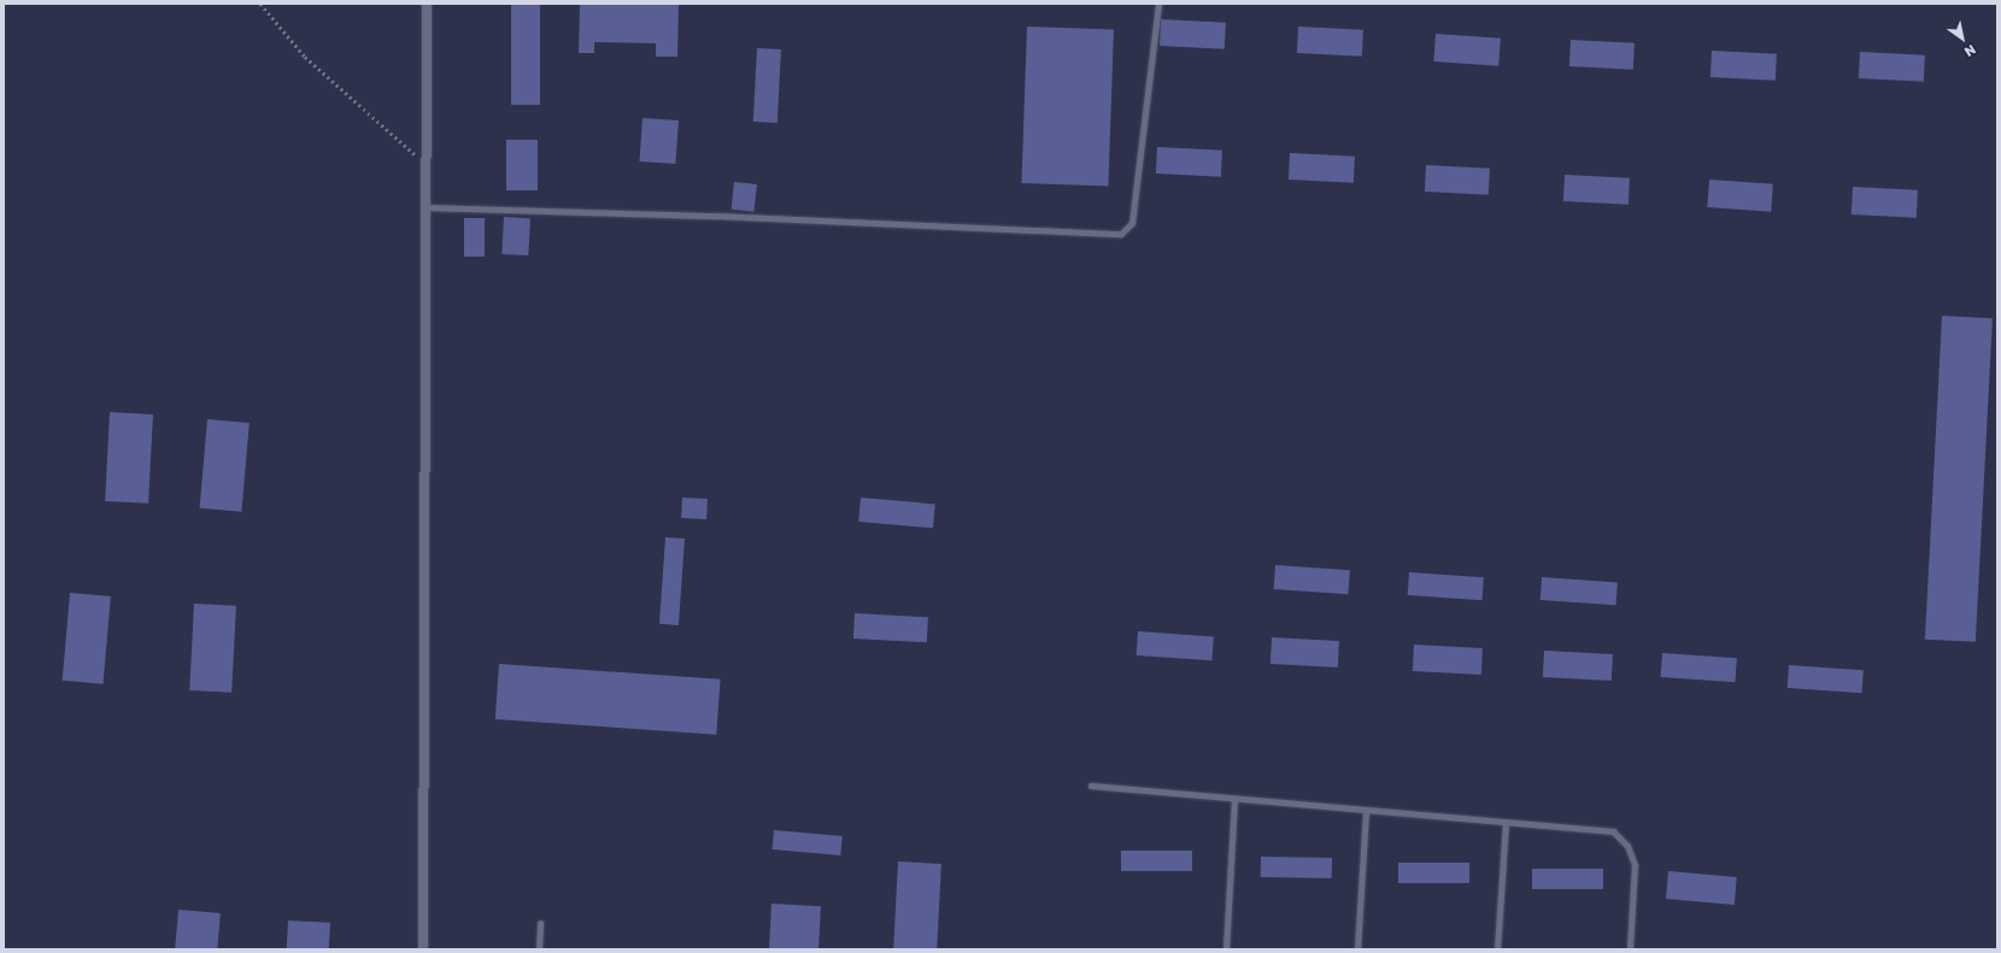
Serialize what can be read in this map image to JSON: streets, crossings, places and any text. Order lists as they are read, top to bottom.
{
  "north": "bottom right"
}
